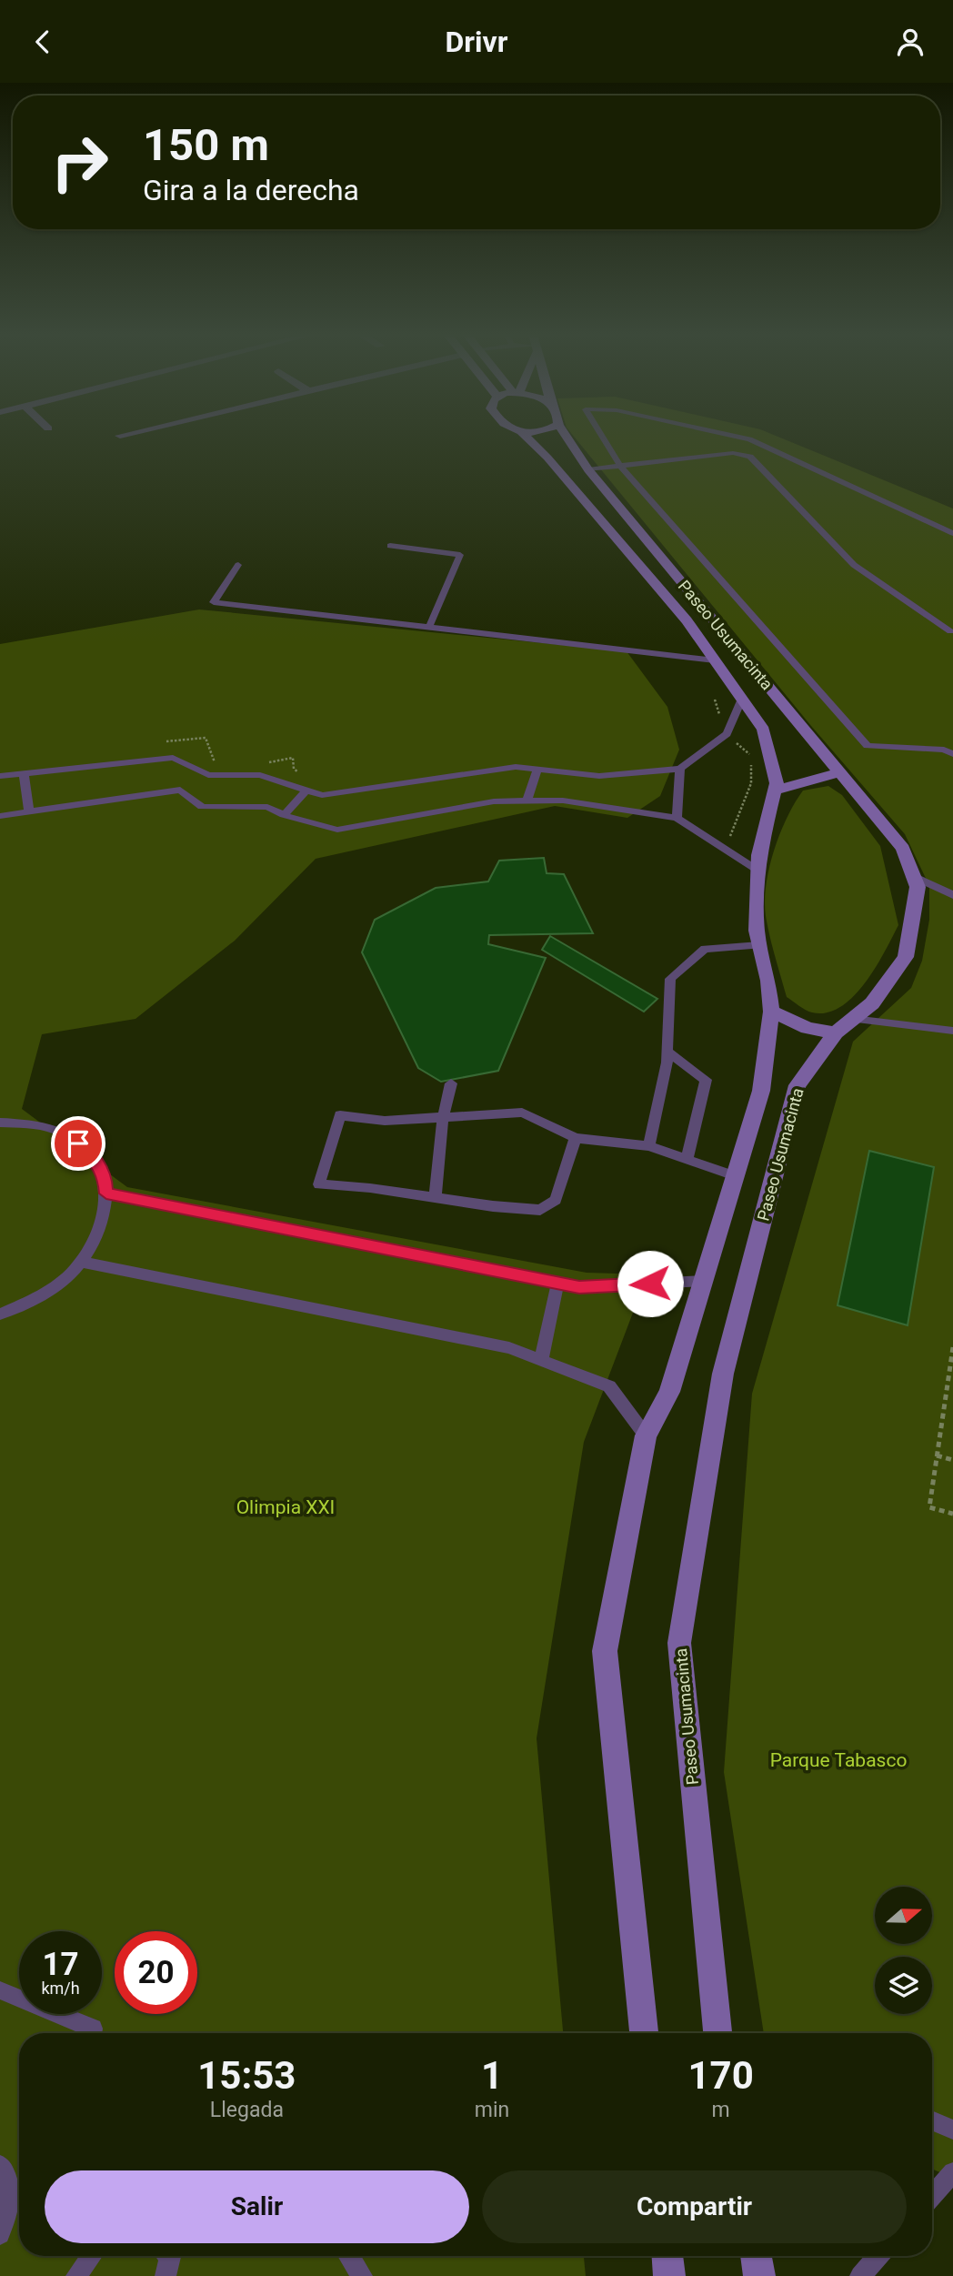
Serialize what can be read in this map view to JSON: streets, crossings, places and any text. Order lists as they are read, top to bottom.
{
  "streets": {
    "main road": ["Paseo Usumacinta"]
  },
  "parks": ["Olimpia XXI", "Parque Tabasco"],
  "north": "right",
  "page": {
    "header": "Drivr",
    "turn": ["150 m", "Gira a la derecha"],
    "speed": "17 km/h",
    "limit": "20",
    "eta": [
      "15:53",
      "Llegada",
      "1",
      "min",
      "170",
      "m"
    ],
    "buttons": ["Salir", "Compartir"]
  }
}
